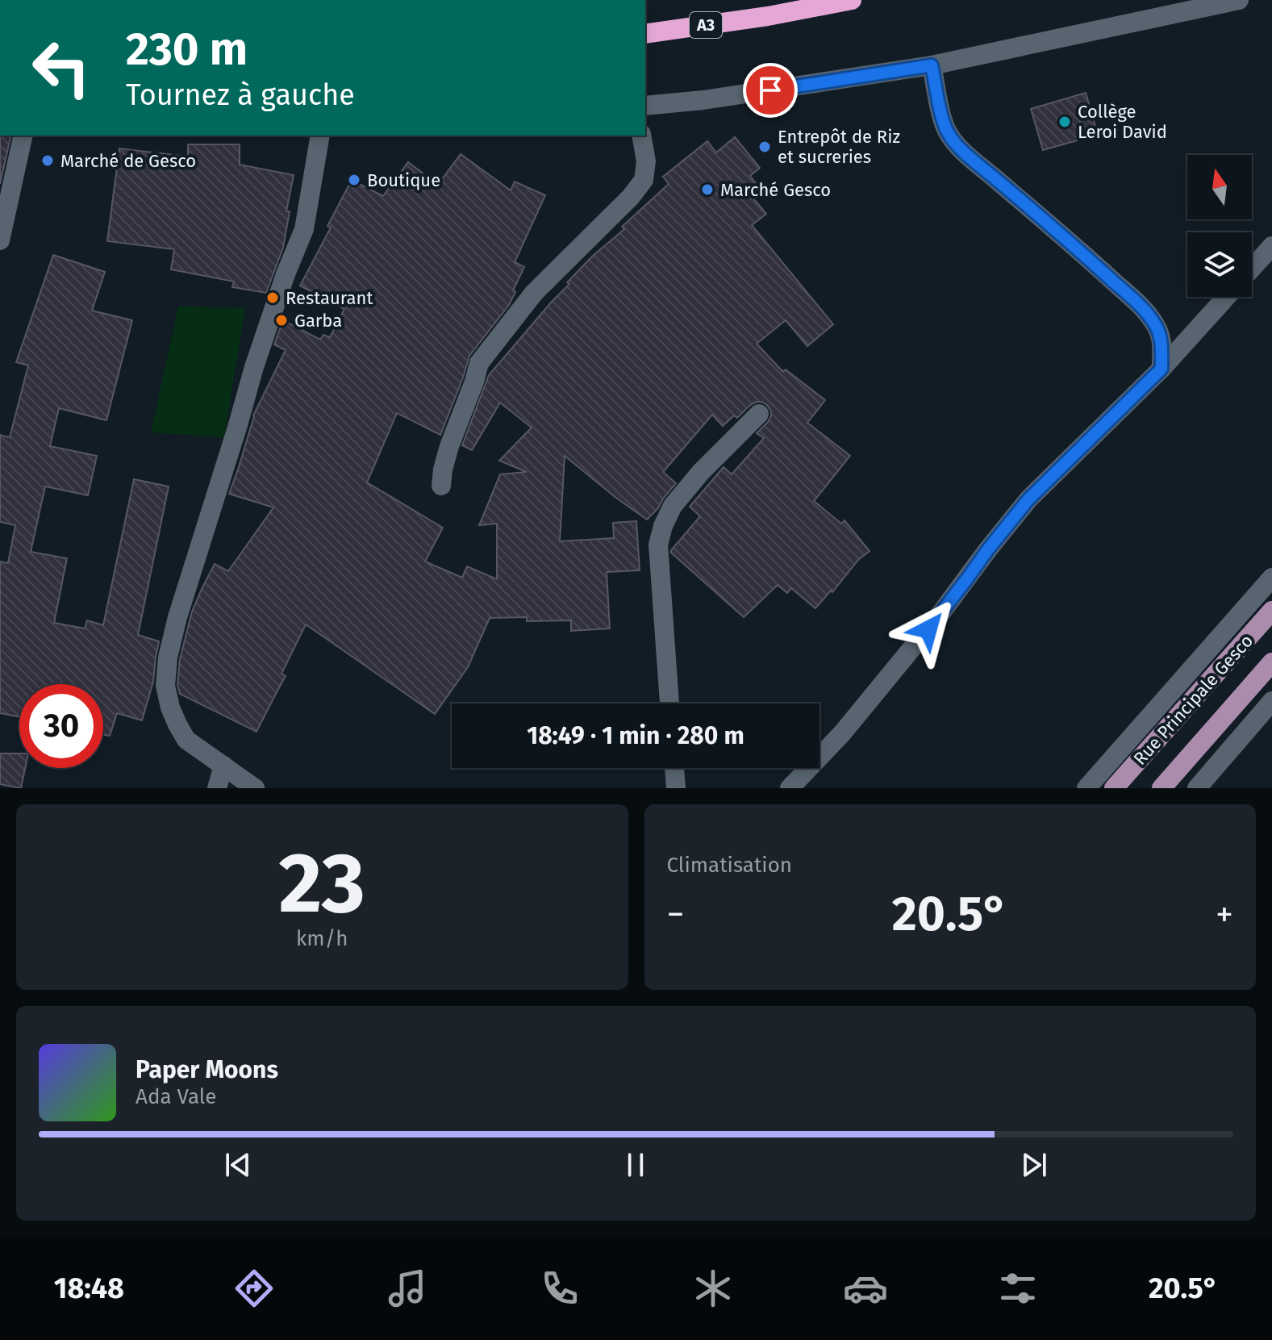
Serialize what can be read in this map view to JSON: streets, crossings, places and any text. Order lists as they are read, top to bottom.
{
  "streets": {
    "highway": ["A3"],
    "main road": ["Rue Principale Gesco"]
  },
  "places": [
    "Collège Leroi David",
    "Entrepôt de Riz et sucreries",
    "Marché de Gesco",
    "Boutique",
    "Marché Gesco",
    "Restaurant",
    "Garba"
  ],
  "north": "top",
  "page": {
    "turn": ["230 m", "Tournez à gauche"],
    "limit": "30",
    "trip": "18:49 · 1 min · 280 m",
    "tile": [
      ["23", "km/h"],
      "Climatisation"
    ],
    "heat": ["−", "20.5°", "+"],
    "song": ["Paper Moons", "Ada Vale"],
    "tabs": ["18:48", "20.5°"]
  }
}
